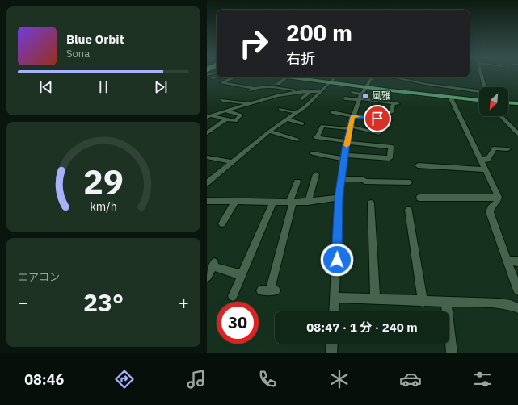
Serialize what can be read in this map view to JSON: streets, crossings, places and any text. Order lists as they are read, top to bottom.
{
  "places": ["風雅"],
  "north": "bottom left",
  "page": {
    "turn": ["200 m", "右折"],
    "song": ["Blue Orbit", "Sona"],
    "tile": "エアコン",
    "heat": ["−", "23°", "+"],
    "limit": "30",
    "trip": "08:47 · 1 分 · 240 m",
    "tabs": "08:46",
    "gauge": ["29", "km/h"]
  }
}
